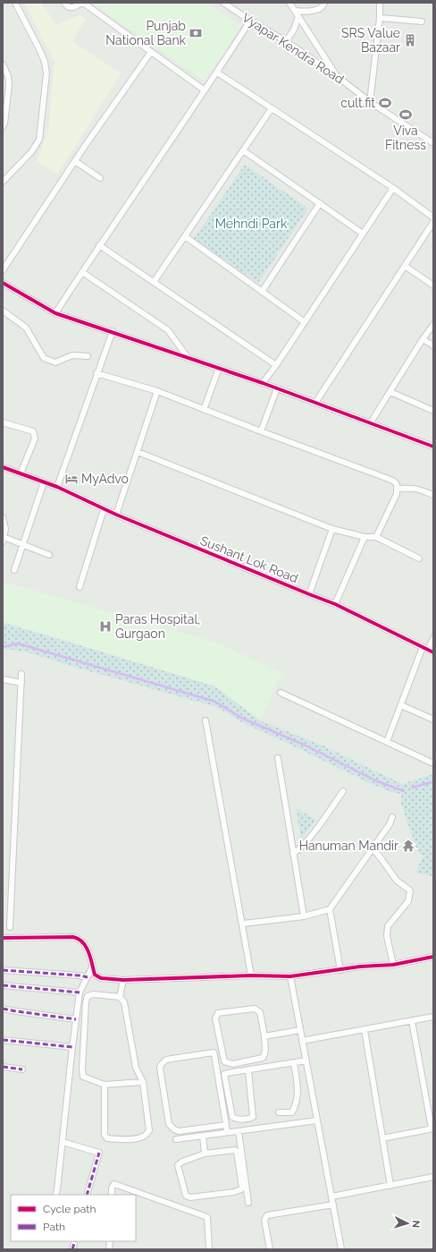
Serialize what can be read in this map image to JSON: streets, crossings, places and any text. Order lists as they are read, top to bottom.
{
  "streets": {
    "street": ["Vyapar Kendra Road", "Sushant Lok Road"]
  },
  "parks": ["Mehndi Park"],
  "places": {
    "bank": ["Punjab National Bank"],
    "building": ["SRS Value Bazaar"],
    "sports": ["cult.fit", "Viva Fitness"],
    "hotel": ["MyAdvo"],
    "hospital": ["Paras Hospital, Gurgaon"],
    "temple": ["Hanuman Mandir"]
  },
  "legend": ["Cycle path", "Path"],
  "north": "right"
}
